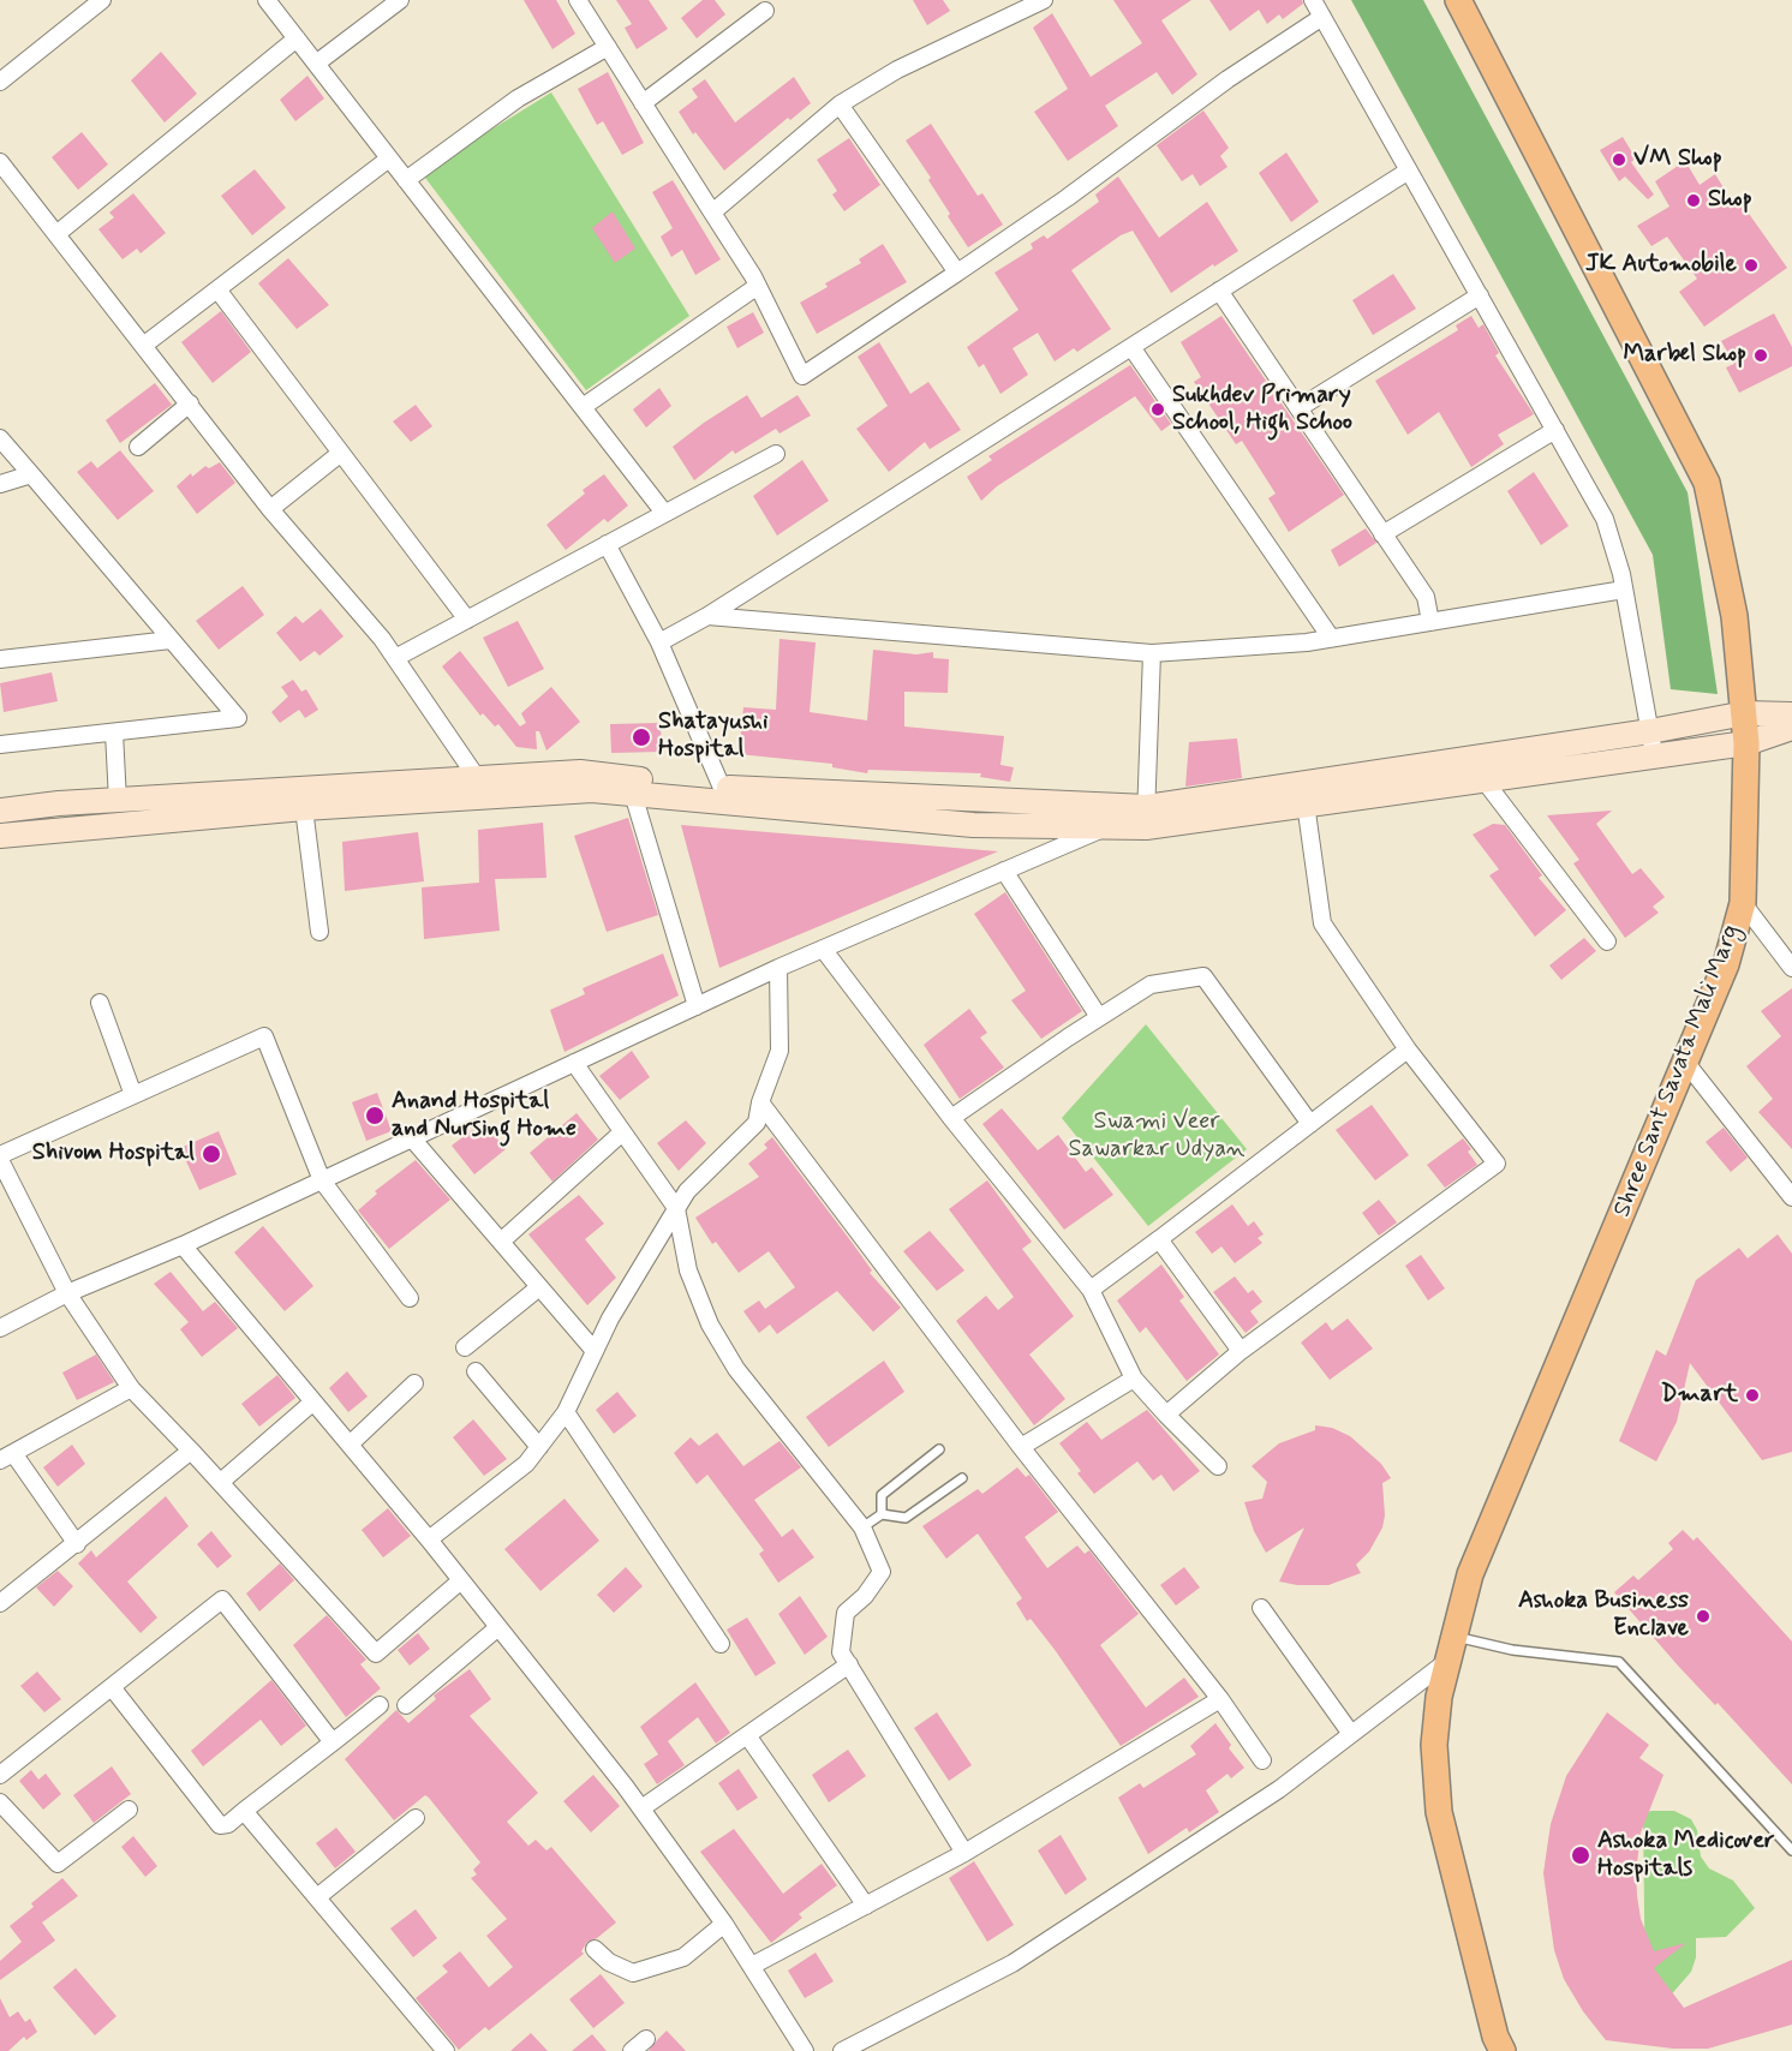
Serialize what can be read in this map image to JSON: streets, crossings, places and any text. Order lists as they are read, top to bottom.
{
  "streets": {
    "main road": ["Shree Sant Savata Mali Marg"]
  },
  "parks": ["Swami Veer Sawarkar Udyan"],
  "places": [
    "VM Shop",
    "Shop",
    "JK Automobile",
    "Marbel Shop",
    "Sukhdev Primary School, High Schoo",
    "Shatayushi Hospital",
    "Anand Hospital and Nursing Home",
    "Shivom Hospital",
    "Dmart",
    "Ashoka Business Enclave",
    "Ashoka Medicover Hospitals"
  ]
}
